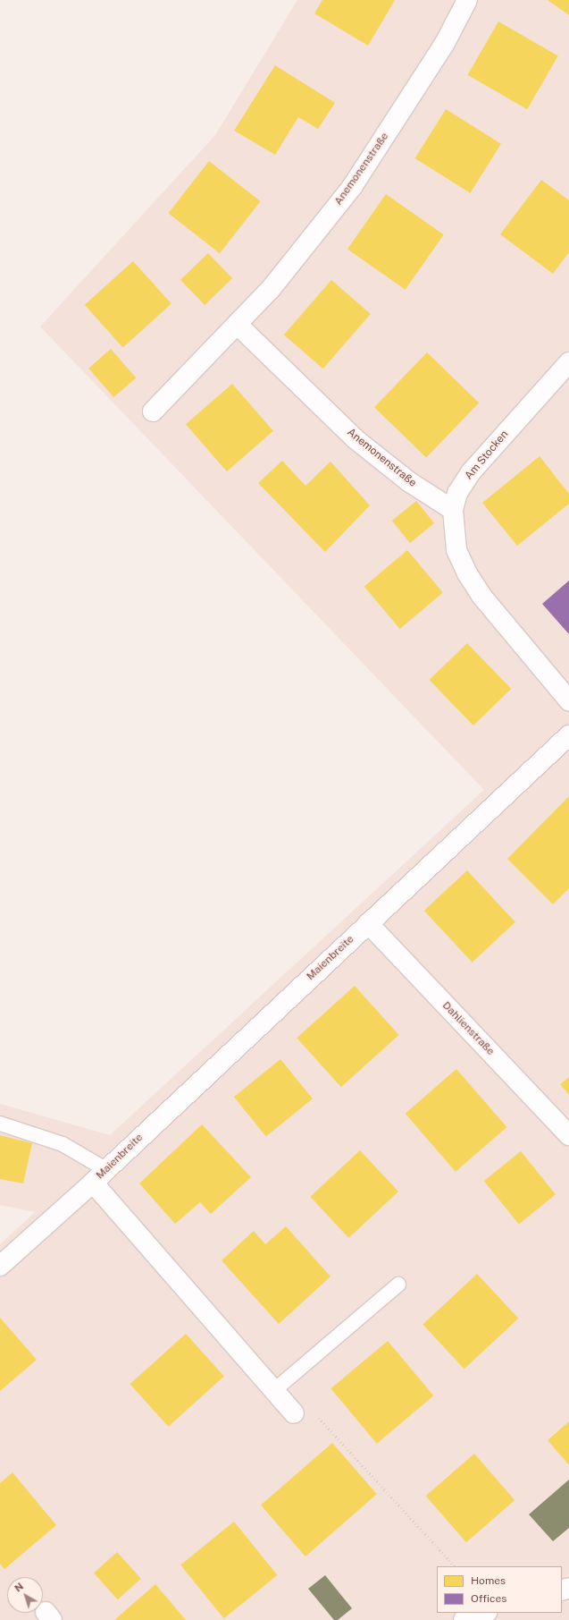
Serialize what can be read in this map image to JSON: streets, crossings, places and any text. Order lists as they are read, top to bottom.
{
  "streets": {
    "street": [
      "Anemonenstraße",
      "Am Stocken",
      "Maienbreite",
      "Dahlienstraße"
    ]
  },
  "crossings": [
    ["Anemonenstraße", "Am Stocken"],
    ["Maienbreite", "Dahlienstraße"]
  ],
  "legend": ["Homes", "Offices"],
  "north": "top left"
}
